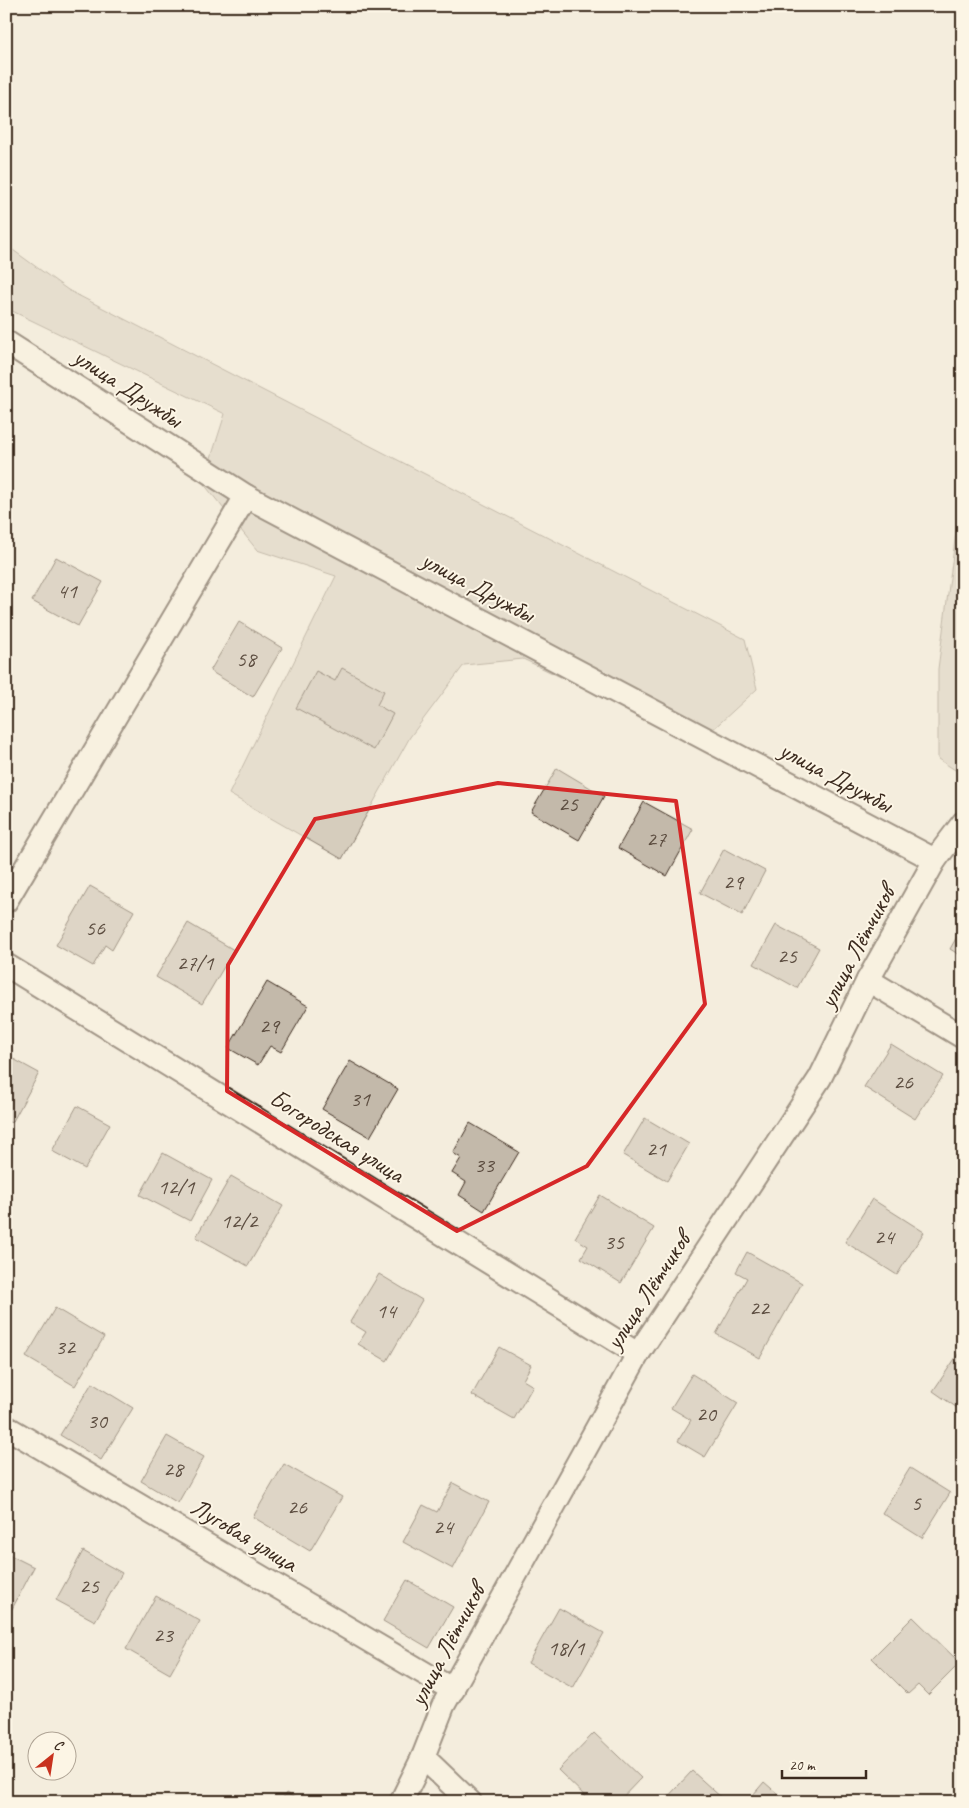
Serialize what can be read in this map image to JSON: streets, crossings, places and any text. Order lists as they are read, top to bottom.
{
  "streets": {
    "street": [
      "улица Дружбы",
      "улица Лётчиков",
      "Богородская улица",
      "Луговая улица"
    ]
  },
  "crossings": [
    ["улица Дружбы", "улица Лётчиков"],
    ["улица Лётчиков", "Богородская улица"],
    ["улица Лётчиков", "Луговая улица"]
  ],
  "house_numbers": [
    "41",
    "58",
    "25",
    "27",
    "29",
    "56",
    "25",
    "27/1",
    "29",
    "26",
    "31",
    "21",
    "33",
    "12/1",
    "12/2",
    "24",
    "35",
    "22",
    "14",
    "32",
    "20",
    "30",
    "28",
    "5",
    "26",
    "24",
    "25",
    "23",
    "18/1"
  ],
  "scale_bar": "20 m",
  "north": "top right"
}
